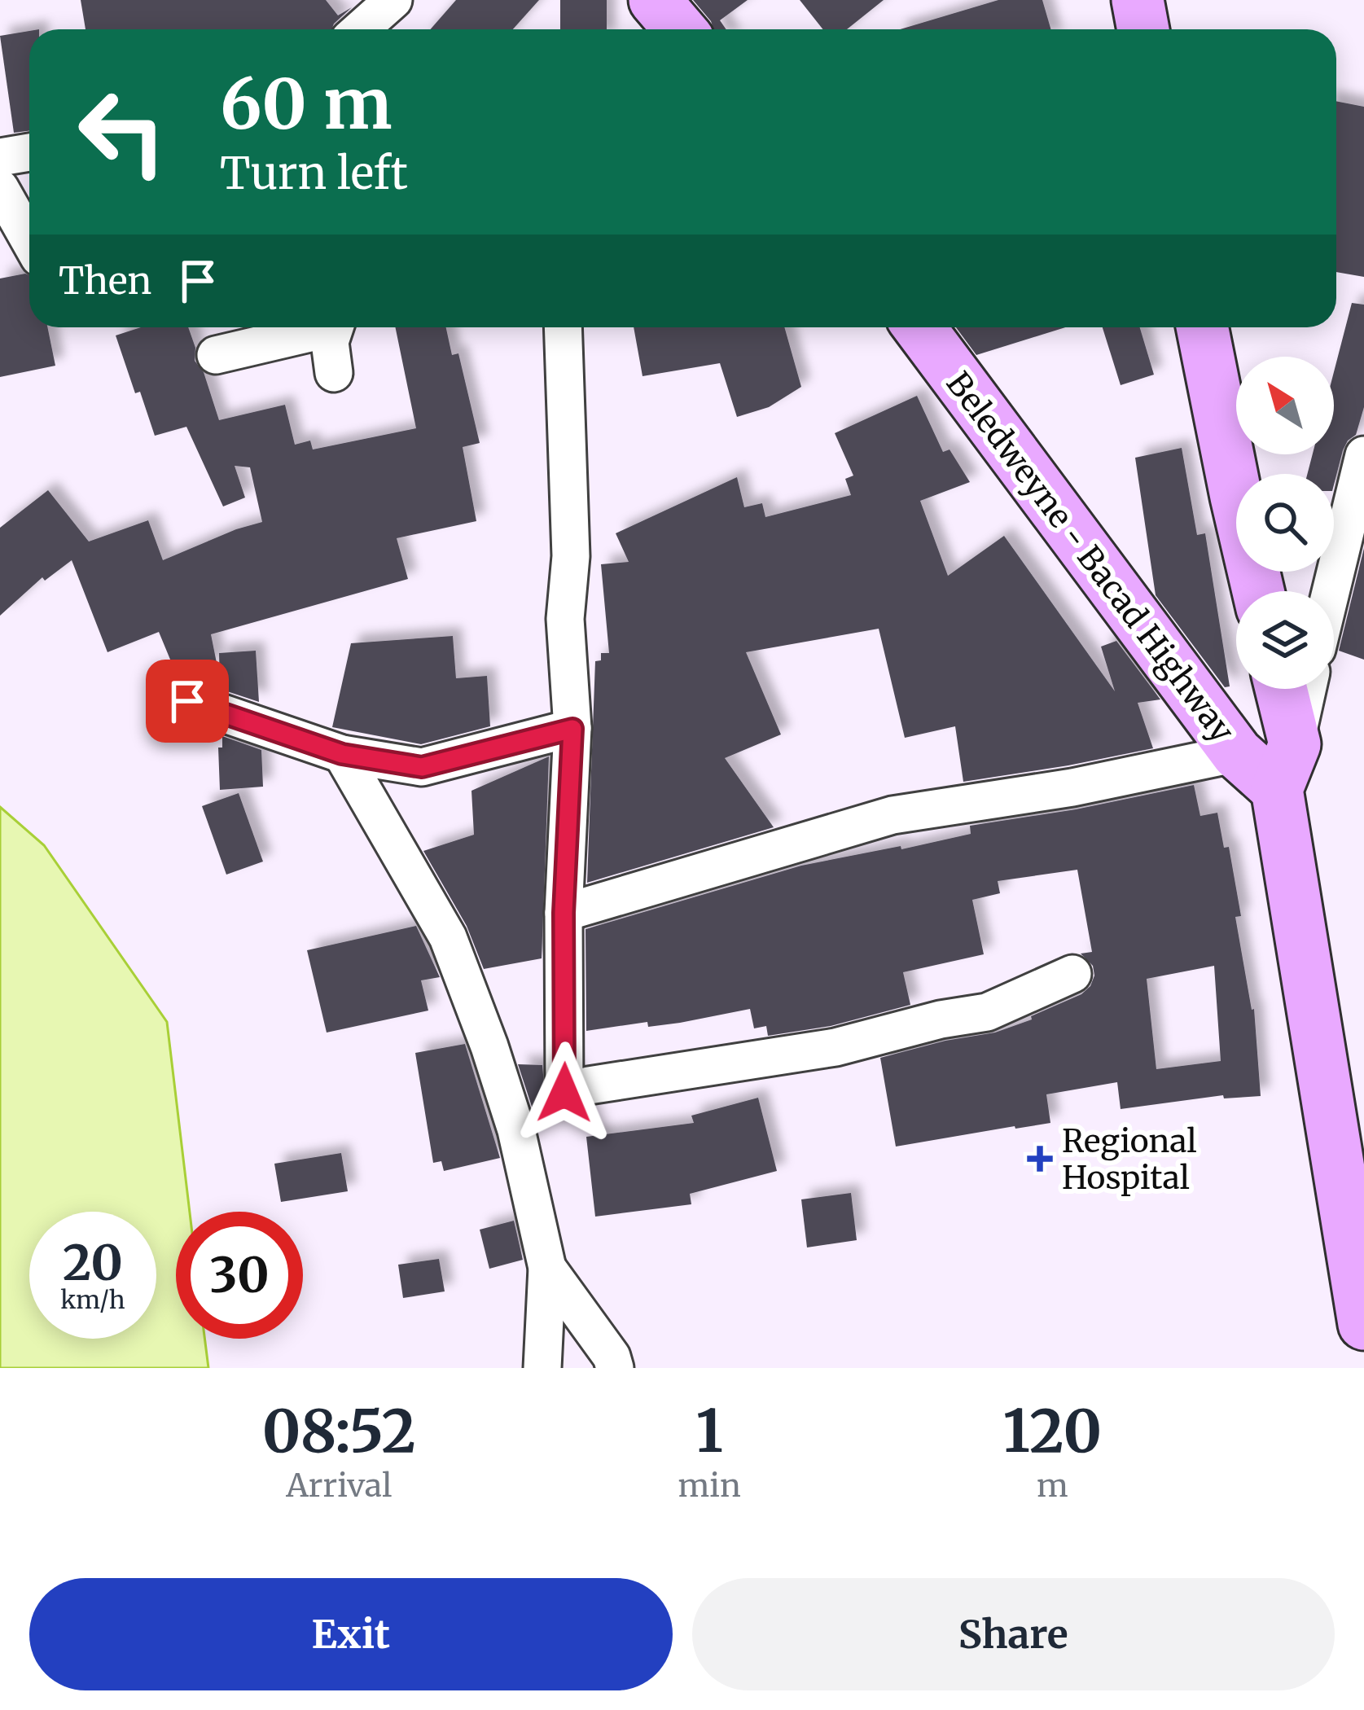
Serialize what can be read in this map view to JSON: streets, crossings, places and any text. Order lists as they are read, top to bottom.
{
  "streets": {
    "main road": ["Beledweyne - Bacad Highway"]
  },
  "places": {
    "health": ["Regional Hospital"]
  },
  "north": "top left",
  "page": {
    "turn": ["60 m", "Turn left"],
    "then": "Then",
    "speed": "20 km/h",
    "limit": "30",
    "eta": [
      "08:52",
      "Arrival",
      "1",
      "min",
      "120",
      "m"
    ],
    "buttons": ["Exit", "Share"]
  }
}
